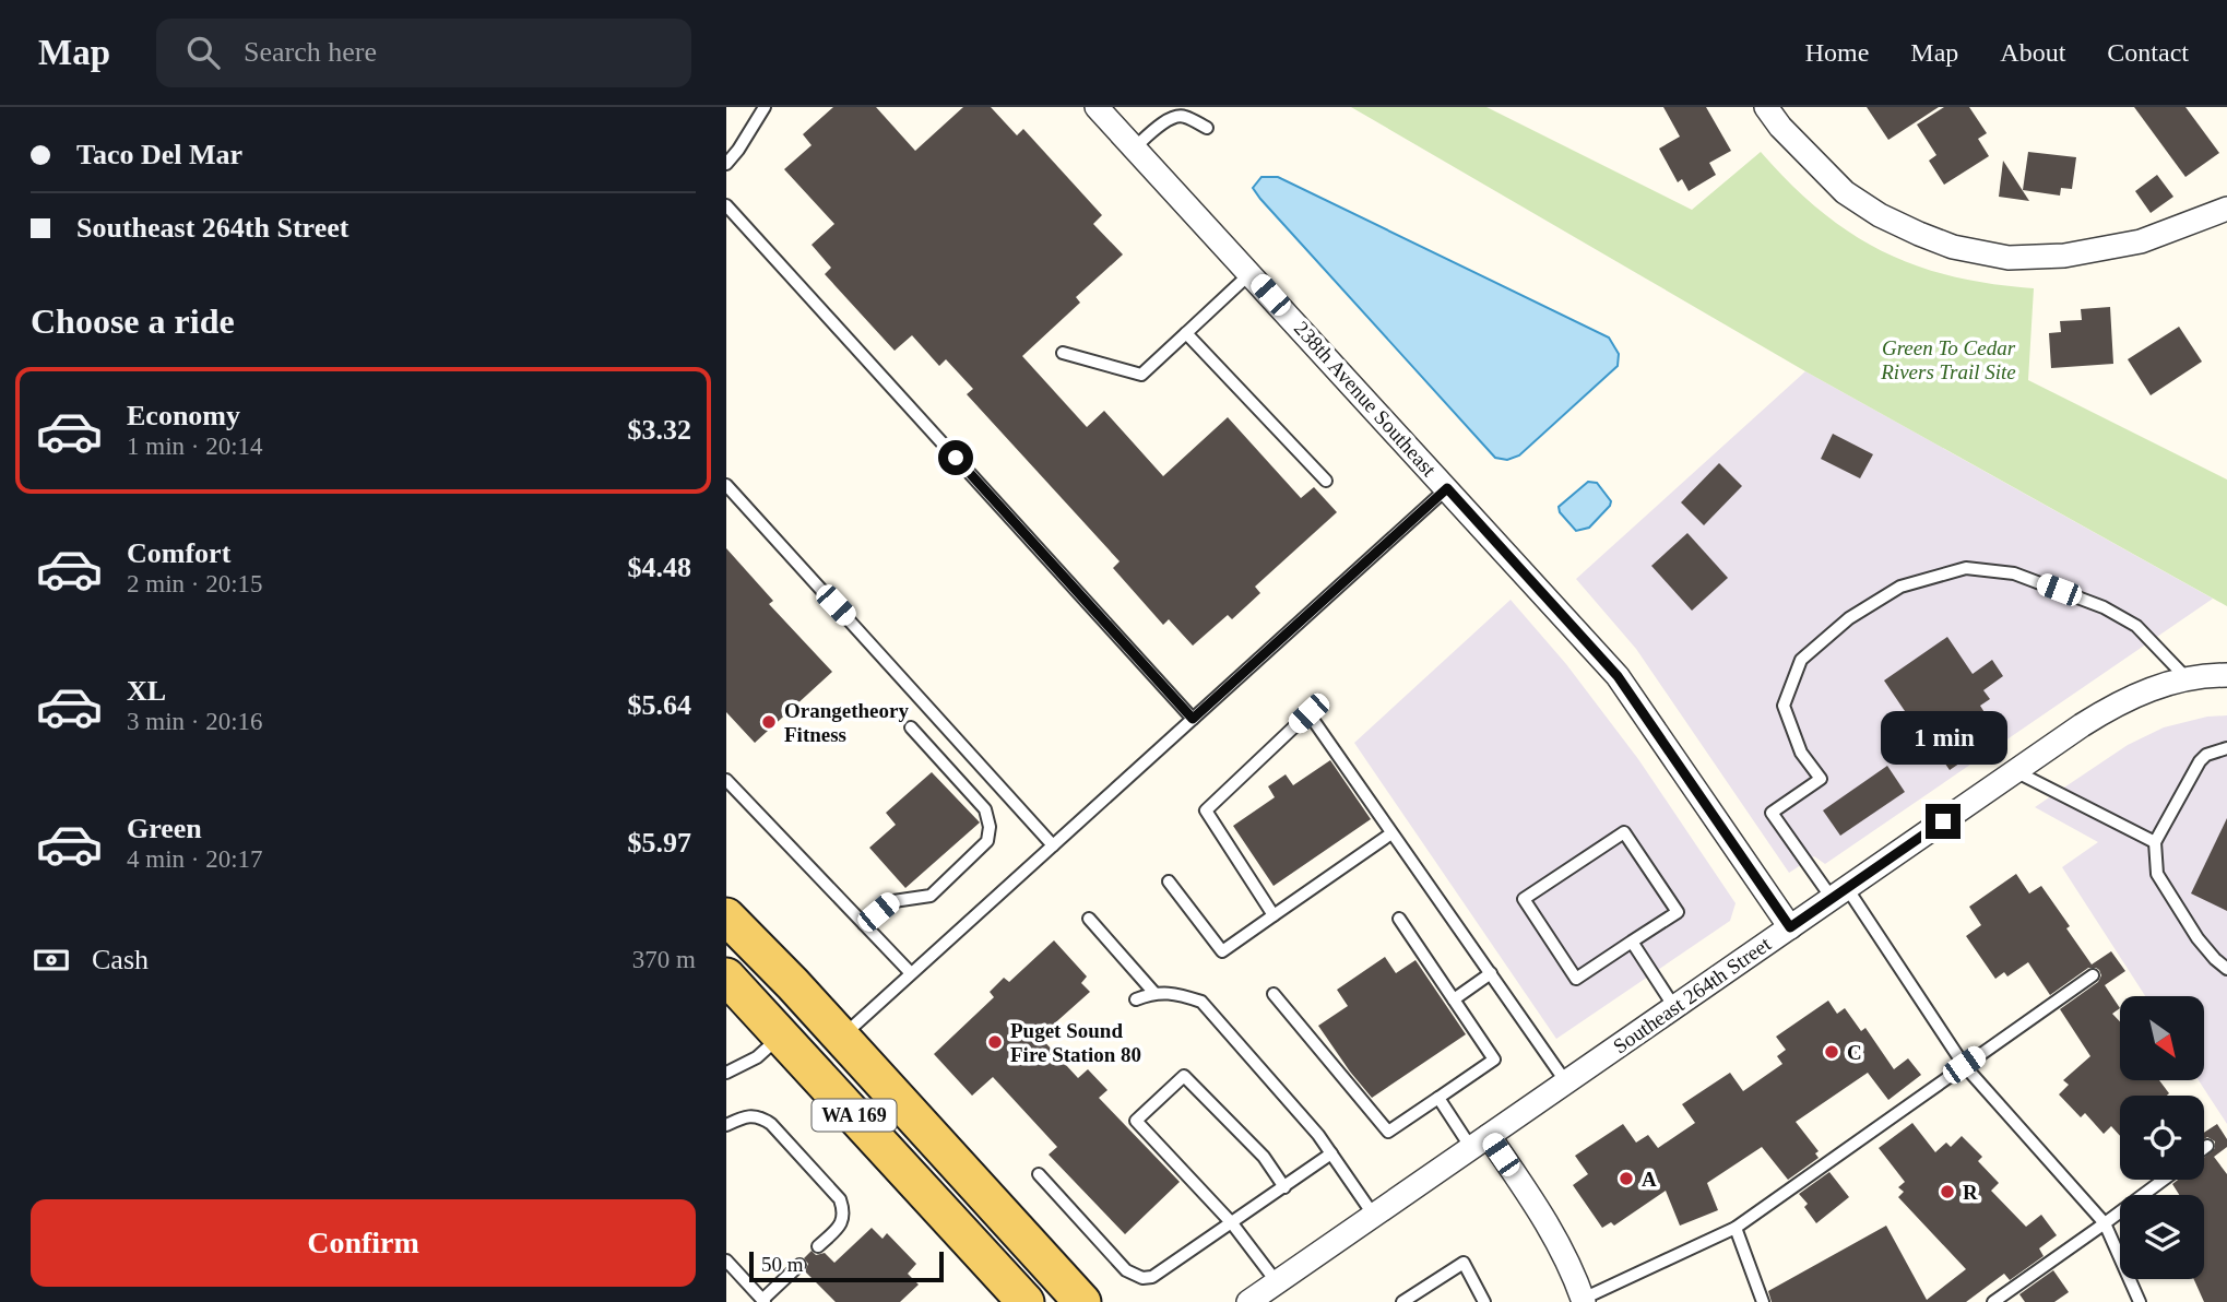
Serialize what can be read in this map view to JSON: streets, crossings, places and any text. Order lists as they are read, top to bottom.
{
  "streets": {
    "main road": ["WA 169"],
    "street": ["238th Avenue Southeast", "Southeast 264th Street"]
  },
  "crossings": [
    ["238th Avenue Southeast", "Southeast 264th Street"]
  ],
  "parks": ["Green To Cedar Rivers Trail Site"],
  "places": [
    "Orangetheory Fitness",
    "Puget Sound Fire Station 80",
    "C",
    "A",
    "R"
  ],
  "scale_bar": "50 m",
  "north": "bottom right",
  "page": {
    "header": "Map",
    "search": "Search here",
    "nav": [
      "Home",
      "Map",
      "About",
      "Contact"
    ],
    "banner": ["Taco Del Mar", "Southeast 264th Street"],
    "heading": "Choose a ride",
    "list": [
      {
        "name": "Economy",
        "note": "1 min · 20:14",
        "value": "$3.32"
      },
      {
        "name": "Comfort",
        "note": "2 min · 20:15",
        "value": "$4.48"
      },
      {
        "name": "XL",
        "note": "3 min · 20:16",
        "value": "$5.64"
      },
      {
        "name": "Green",
        "note": "4 min · 20:17",
        "value": "$5.97"
      }
    ],
    "bubble": "1 min",
    "pay": ["Cash", "370 m"],
    "buttons": "Confirm",
    "scale": "50 m"
  }
}
